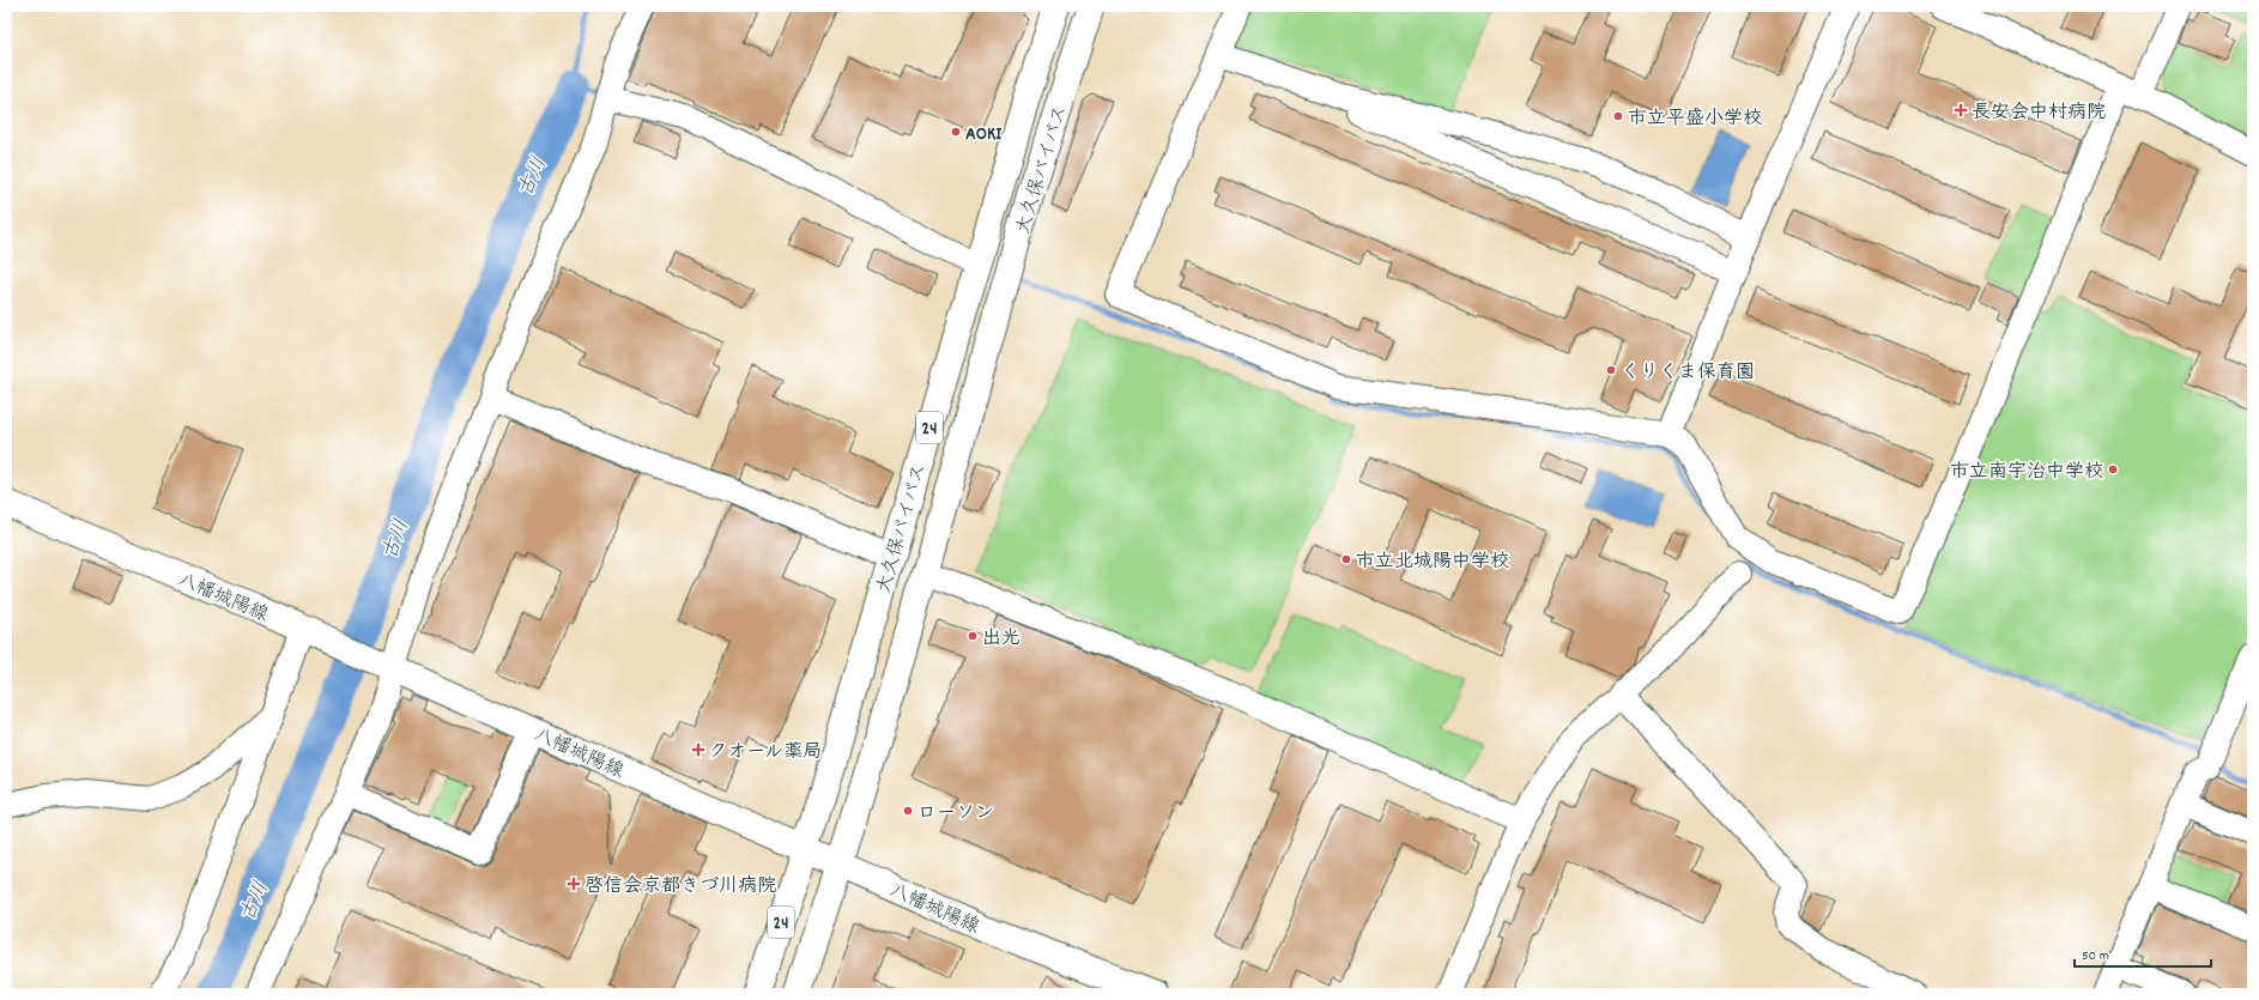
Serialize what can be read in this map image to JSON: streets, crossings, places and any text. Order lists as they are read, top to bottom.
{
  "streets": {
    "main road": ["大久保バイパス", "24", "八幡城陽線"]
  },
  "crossings": [
    ["大久保バイパス", "八幡城陽線"]
  ],
  "water": ["古川"],
  "places": {
    "health": ["長安会中村病院", "クオール薬局", "啓信会京都きづ川病院"],
    "other": [
      "市立平盛小学校",
      "AOKI",
      "くりくま保育園",
      "市立南宇治中学校",
      "市立北城陽中学校",
      "出光",
      "ローソン"
    ]
  },
  "scale_bar": "50 m"
}
